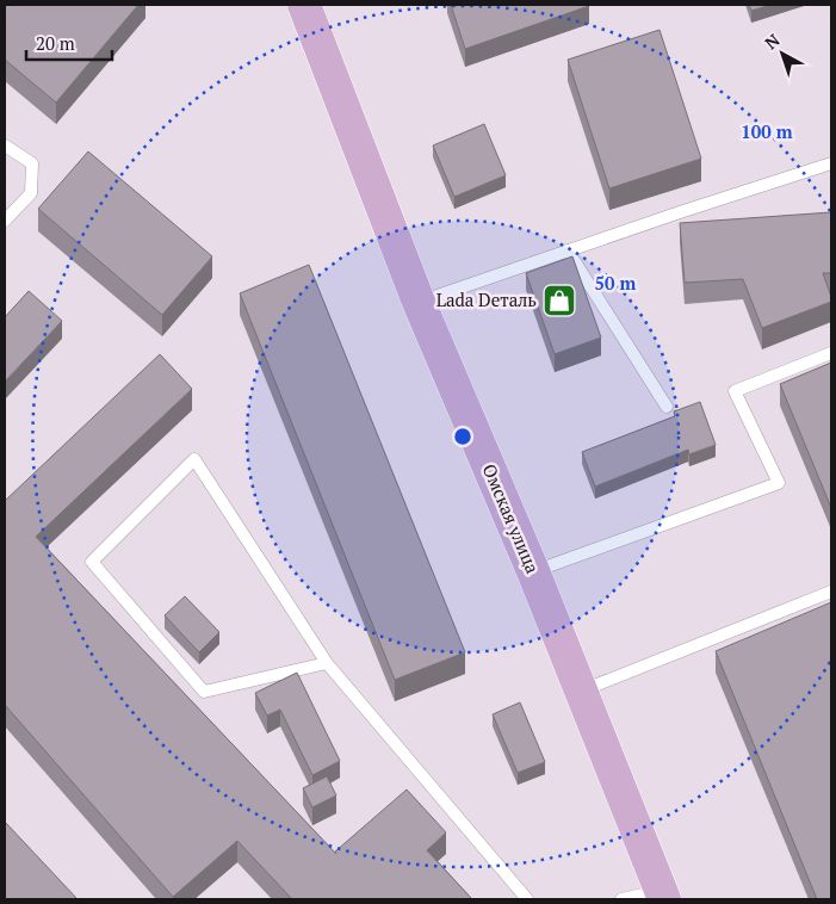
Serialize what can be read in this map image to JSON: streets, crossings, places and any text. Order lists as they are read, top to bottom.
{
  "streets": {
    "main road": ["Омская улица"]
  },
  "places": {
    "shop": ["Lada Dеталь"]
  },
  "scale_bar": "20 m",
  "north": "top left",
  "rings": ["100 m", "50 m"]
}
